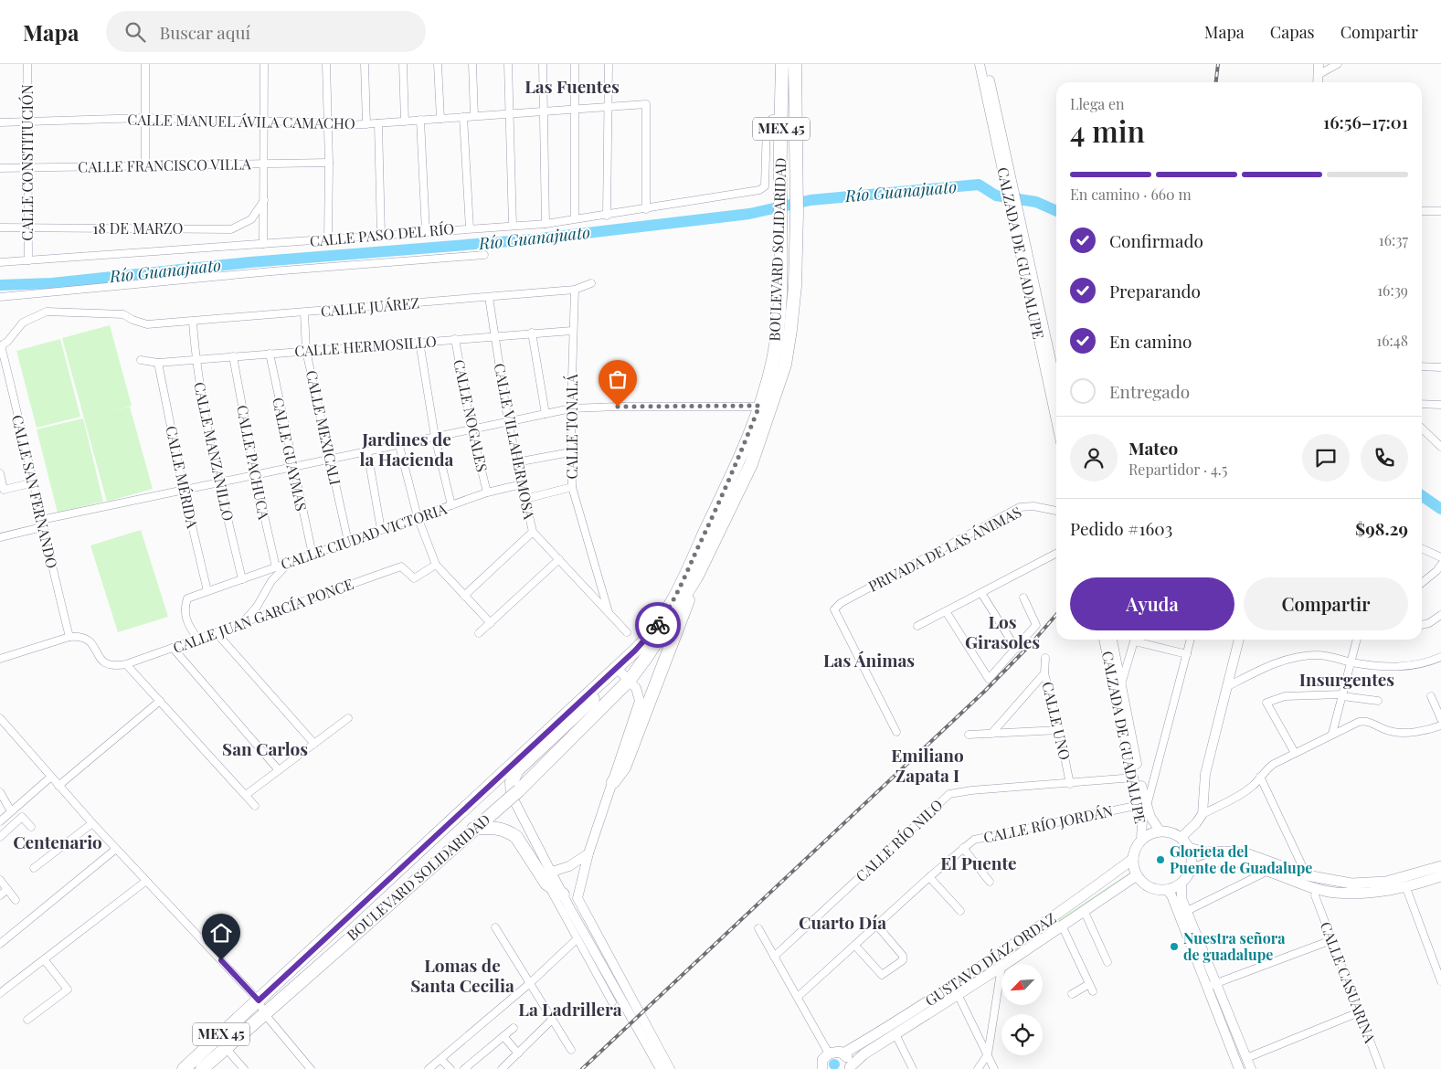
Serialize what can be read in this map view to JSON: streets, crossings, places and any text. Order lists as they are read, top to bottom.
{
  "streets": {
    "highway": ["MEX 45", "BOULEVARD SOLIDARIDAD"],
    "main road": ["CALZADA DE GUADALUPE", "GUSTAVO DÍAZ ORDAZ"],
    "street": [
      "CALLE MANUEL ÁVILA CAMACHO",
      "CALLE CONSTITUCIÓN",
      "CALLE FRANCISCO VILLA",
      "18 DE MARZO",
      "CALLE PASO DEL RÍO",
      "CALLE JUÁREZ",
      "CALLE HERMOSILLO",
      "CALLE NOGALES",
      "CALLE TONALÁ",
      "CALLE MEXICALI",
      "CALLE VILLAHERMOSA",
      "CALLE MANZANILLO",
      "CALLE GUAYMAS",
      "CALLE PACHUCA",
      "CALLE MÉRIDA",
      "CALLE SAN FERNANDO",
      "CALLE CIUDAD VICTORIA",
      "PRIVADA DE LAS ÁNIMAS",
      "CALLE JUAN GARCÍA PONCE",
      "CALLE UNO",
      "CALLE RÍO JORDÁN",
      "CALLE RÍO NILO",
      "CALLE CASUARINA"
    ]
  },
  "crossings": [
    ["CALLE MANUEL ÁVILA CAMACHO", "CALLE CONSTITUCIÓN"],
    ["CALLE MANUEL ÁVILA CAMACHO", "CALLE PASO DEL RÍO"],
    ["CALLE CONSTITUCIÓN", "CALLE FRANCISCO VILLA"],
    ["CALLE CONSTITUCIÓN", "18 DE MARZO"],
    ["CALLE CONSTITUCIÓN", "CALLE PASO DEL RÍO"],
    ["CALLE PASO DEL RÍO", "BOULEVARD SOLIDARIDAD"],
    ["CALZADA DE GUADALUPE", "CALLE RÍO JORDÁN"],
    ["CALZADA DE GUADALUPE", "CALLE RÍO NILO"],
    ["CALZADA DE GUADALUPE", "GUSTAVO DÍAZ ORDAZ"],
    ["CALLE JUÁREZ", "CALLE TONALÁ"],
    ["CALLE JUÁREZ", "CALLE MEXICALI"],
    ["CALLE JUÁREZ", "CALLE VILLAHERMOSA"],
    ["CALLE JUÁREZ", "CALLE MANZANILLO"],
    ["CALLE JUÁREZ", "CALLE SAN FERNANDO"],
    ["CALLE HERMOSILLO", "CALLE NOGALES"],
    ["CALLE HERMOSILLO", "CALLE TONALÁ"],
    ["CALLE HERMOSILLO", "CALLE MEXICALI"],
    ["CALLE HERMOSILLO", "CALLE VILLAHERMOSA"],
    ["CALLE HERMOSILLO", "CALLE MANZANILLO"],
    ["CALLE HERMOSILLO", "CALLE GUAYMAS"],
    ["CALLE HERMOSILLO", "CALLE PACHUCA"],
    ["CALLE HERMOSILLO", "CALLE MÉRIDA"],
    ["CALLE NOGALES", "CALLE CIUDAD VICTORIA"],
    ["CALLE TONALÁ", "CALLE VILLAHERMOSA"],
    ["CALLE MEXICALI", "CALLE CIUDAD VICTORIA"],
    ["CALLE VILLAHERMOSA", "CALLE CIUDAD VICTORIA"],
    ["CALLE MANZANILLO", "CALLE CIUDAD VICTORIA"],
    ["CALLE GUAYMAS", "CALLE CIUDAD VICTORIA"],
    ["CALLE PACHUCA", "CALLE CIUDAD VICTORIA"],
    ["CALLE MÉRIDA", "CALLE CIUDAD VICTORIA"],
    ["CALLE CIUDAD VICTORIA", "CALLE JUAN GARCÍA PONCE"],
    ["CALLE UNO", "CALLE RÍO NILO"]
  ],
  "districts": [
    "Las Fuentes",
    "Jardines de la Hacienda",
    "Los Girasoles",
    "Las Ánimas",
    "Insurgentes",
    "San Carlos",
    "Emiliano Zapata I",
    "Centenario",
    "El Puente",
    "Cuarto Día",
    "Lomas de Santa Cecilia",
    "La Ladrillera"
  ],
  "water": ["Río Guanajuato"],
  "places": ["Glorieta del Puente de Guadalupe", "Nuestra señora de guadalupe"],
  "north": "bottom left",
  "page": {
    "header": "Mapa",
    "search": "Buscar aquí",
    "nav": ["Mapa", "Capas", "Compartir"],
    "heading": ["4 min", "Llega en", "16:56–17:01"],
    "panel": [
      "Mateo",
      "Repartidor · 4.5",
      "Pedido #1603",
      "$98.29"
    ],
    "bar": "En camino · 660 m",
    "list": [
      ["Confirmado", "16:37"],
      ["Preparando", "16:39"],
      ["En camino", "16:48"],
      "Entregado"
    ],
    "buttons": ["Ayuda", "Compartir"]
  }
}
